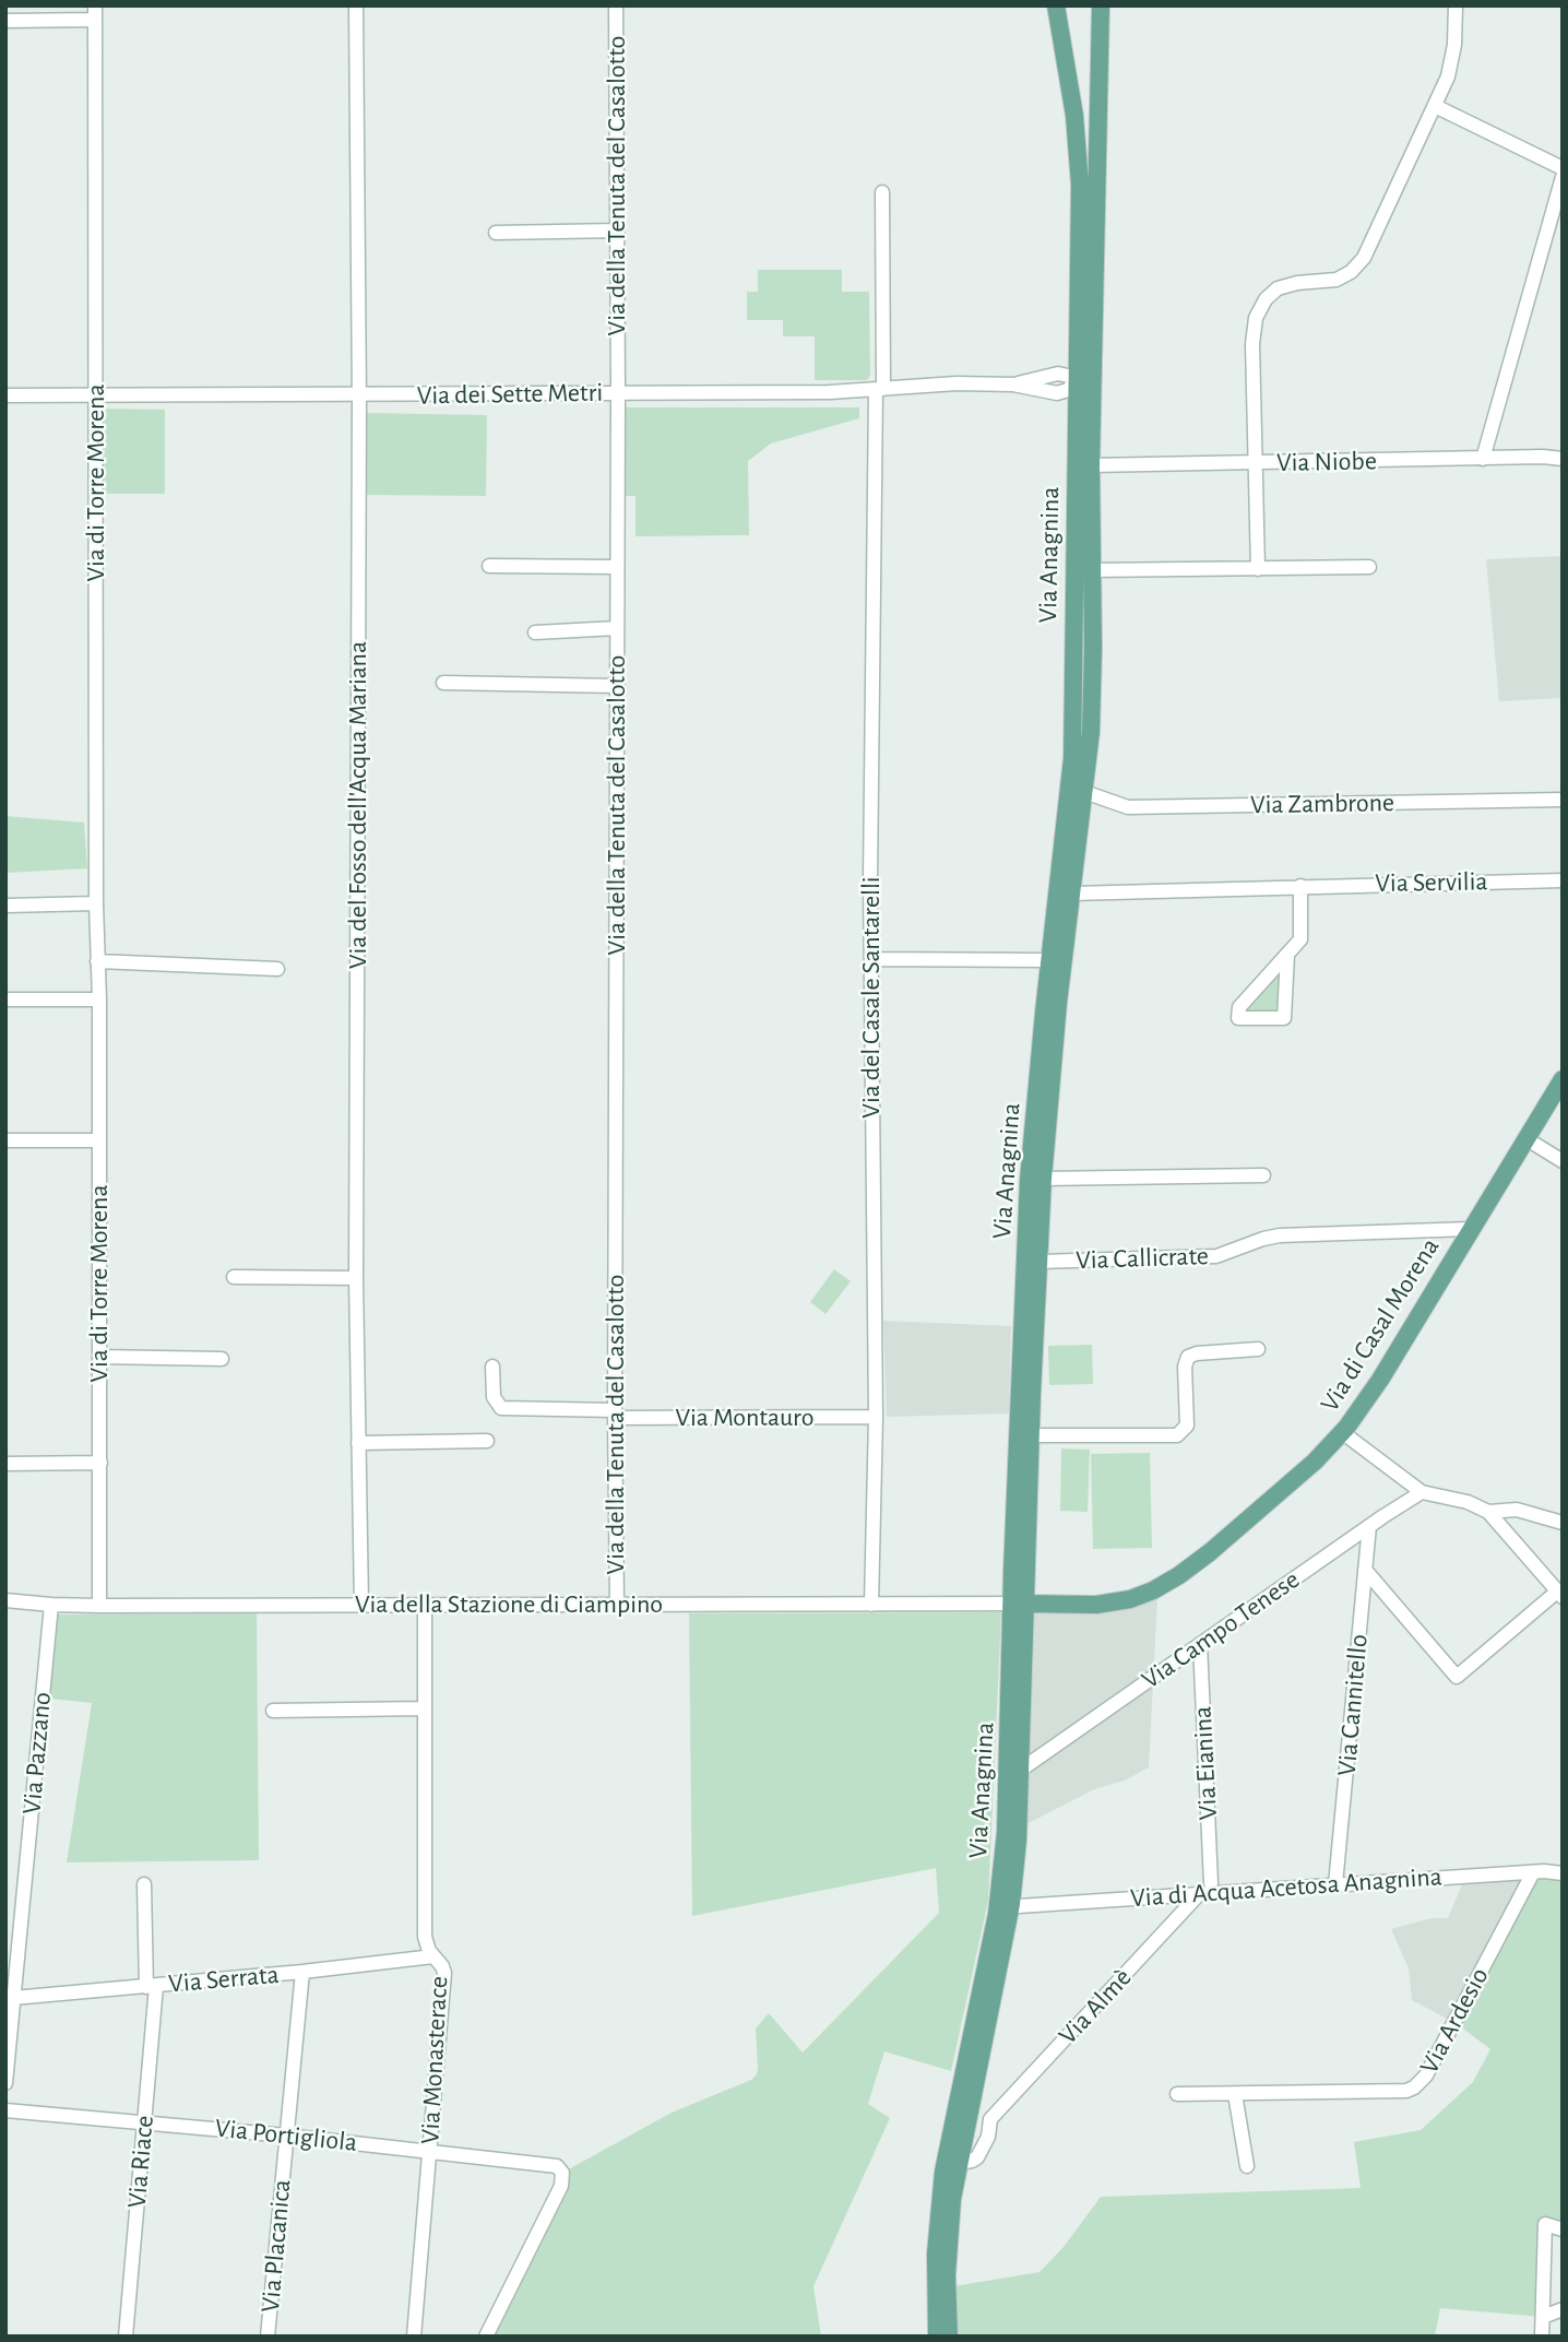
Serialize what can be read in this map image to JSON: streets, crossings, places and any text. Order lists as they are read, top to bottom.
{
  "streets": {
    "main road": ["Via Anagnina", "Via di Casal Morena"],
    "street": [
      "Via della Tenuta del Casalotto",
      "Via dei Sette Metri",
      "Via Niobe",
      "Via di Torre Morena",
      "Via Zambrone",
      "Via del Fosso dell'Acqua Mariana",
      "Via Servilia",
      "Via del Casale Santarelli",
      "Via Callicrate",
      "Via Montauro",
      "Via della Stazione di Ciampino",
      "Via Campo Tenese",
      "Via Cannitello",
      "Via Pazzano",
      "Via Eianina",
      "Via di Acqua Acetosa Anagnina",
      "Via Serrata",
      "Via Almè",
      "Via Ardesio",
      "Via Monasterace",
      "Via Portigliola",
      "Via Riace",
      "Via Placanica"
    ]
  },
  "crossings": [
    ["Via della Tenuta del Casalotto", "Via dei Sette Metri"],
    ["Via della Tenuta del Casalotto", "Via Montauro"],
    ["Via della Tenuta del Casalotto", "Via della Stazione di Ciampino"],
    ["Via dei Sette Metri", "Via di Torre Morena"],
    ["Via dei Sette Metri", "Via Anagnina"],
    ["Via dei Sette Metri", "Via del Fosso dell'Acqua Mariana"],
    ["Via dei Sette Metri", "Via del Casale Santarelli"],
    ["Via Niobe", "Via Anagnina"],
    ["Via di Torre Morena", "Via della Stazione di Ciampino"],
    ["Via Anagnina", "Via Zambrone"],
    ["Via Anagnina", "Via Servilia"],
    ["Via Anagnina", "Via Callicrate"],
    ["Via Anagnina", "Via di Casal Morena"],
    ["Via Anagnina", "Via della Stazione di Ciampino"],
    ["Via Anagnina", "Via Campo Tenese"],
    ["Via Anagnina", "Via di Acqua Acetosa Anagnina"],
    ["Via Anagnina", "Via Almè"],
    ["Via del Fosso dell'Acqua Mariana", "Via della Stazione di Ciampino"],
    ["Via del Casale Santarelli", "Via Montauro"],
    ["Via del Casale Santarelli", "Via della Stazione di Ciampino"],
    ["Via Callicrate", "Via di Casal Morena"],
    ["Via di Casal Morena", "Via della Stazione di Ciampino"],
    ["Via della Stazione di Ciampino", "Via Pazzano"],
    ["Via della Stazione di Ciampino", "Via Monasterace"],
    ["Via Campo Tenese", "Via Cannitello"],
    ["Via Campo Tenese", "Via Eianina"],
    ["Via Cannitello", "Via di Acqua Acetosa Anagnina"],
    ["Via Pazzano", "Via Serrata"],
    ["Via Eianina", "Via di Acqua Acetosa Anagnina"],
    ["Via Eianina", "Via Almè"],
    ["Via di Acqua Acetosa Anagnina", "Via Almè"],
    ["Via di Acqua Acetosa Anagnina", "Via Ardesio"],
    ["Via Serrata", "Via Monasterace"],
    ["Via Serrata", "Via Riace"],
    ["Via Serrata", "Via Placanica"],
    ["Via Monasterace", "Via Portigliola"],
    ["Via Portigliola", "Via Riace"],
    ["Via Portigliola", "Via Placanica"]
  ]
}
